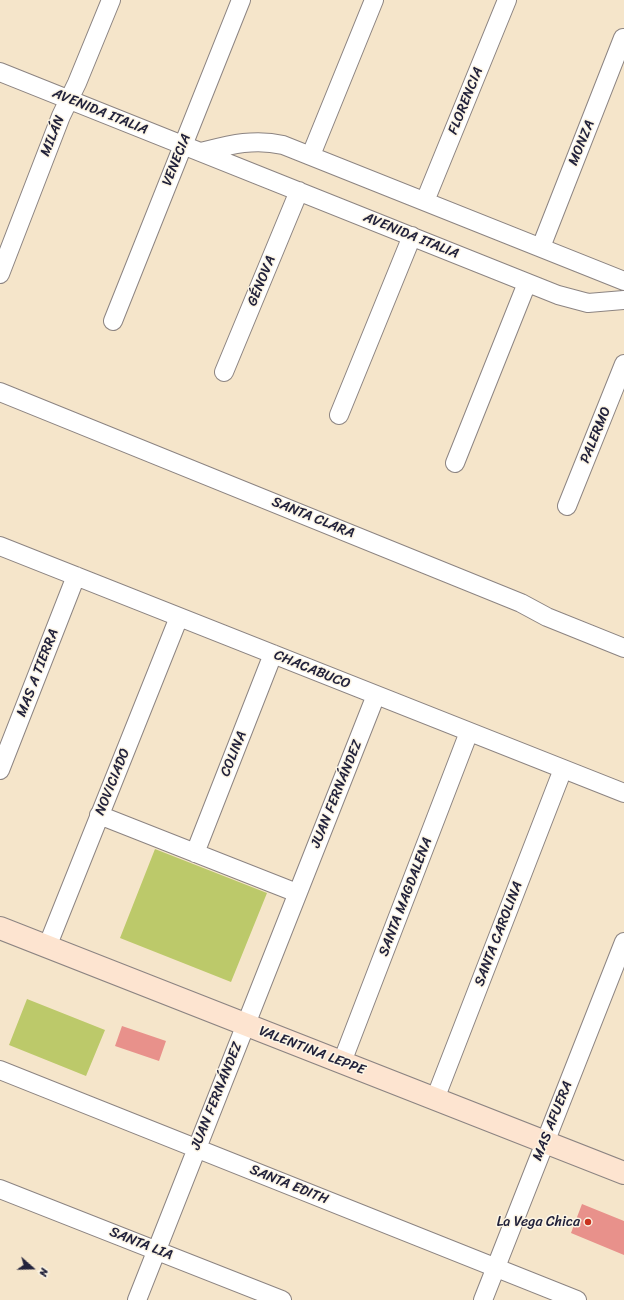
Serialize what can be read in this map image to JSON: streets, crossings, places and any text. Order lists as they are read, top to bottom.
{
  "streets": {
    "street": [
      "FLORENCIA",
      "AVENIDA ITALIA",
      "MILÁN",
      "MONZA",
      "VENECIA",
      "GÉNOVA",
      "PALERMO",
      "SANTA CLARA",
      "CHACABUCO",
      "MAS A TIERRA",
      "COLINA",
      "NOVICIADO",
      "JUAN FERNÁNDEZ",
      "SANTA MAGDALENA",
      "SANTA CAROLINA",
      "VALENTINA LEPPE",
      "MAS AFUERA",
      "SANTA EDITH",
      "SANTA LIA"
    ]
  },
  "crossings": [
    ["AVENIDA ITALIA", "MILÁN"],
    ["AVENIDA ITALIA", "VENECIA"],
    ["AVENIDA ITALIA", "GÉNOVA"],
    ["CHACABUCO", "MAS A TIERRA"],
    ["CHACABUCO", "COLINA"],
    ["CHACABUCO", "NOVICIADO"],
    ["CHACABUCO", "JUAN FERNÁNDEZ"],
    ["CHACABUCO", "SANTA MAGDALENA"],
    ["CHACABUCO", "SANTA CAROLINA"],
    ["NOVICIADO", "VALENTINA LEPPE"],
    ["JUAN FERNÁNDEZ", "VALENTINA LEPPE"],
    ["JUAN FERNÁNDEZ", "SANTA EDITH"],
    ["JUAN FERNÁNDEZ", "SANTA LIA"],
    ["SANTA MAGDALENA", "VALENTINA LEPPE"],
    ["SANTA CAROLINA", "VALENTINA LEPPE"],
    ["VALENTINA LEPPE", "MAS AFUERA"],
    ["MAS AFUERA", "SANTA EDITH"]
  ],
  "places": ["La Vega Chica"],
  "north": "right"
}
